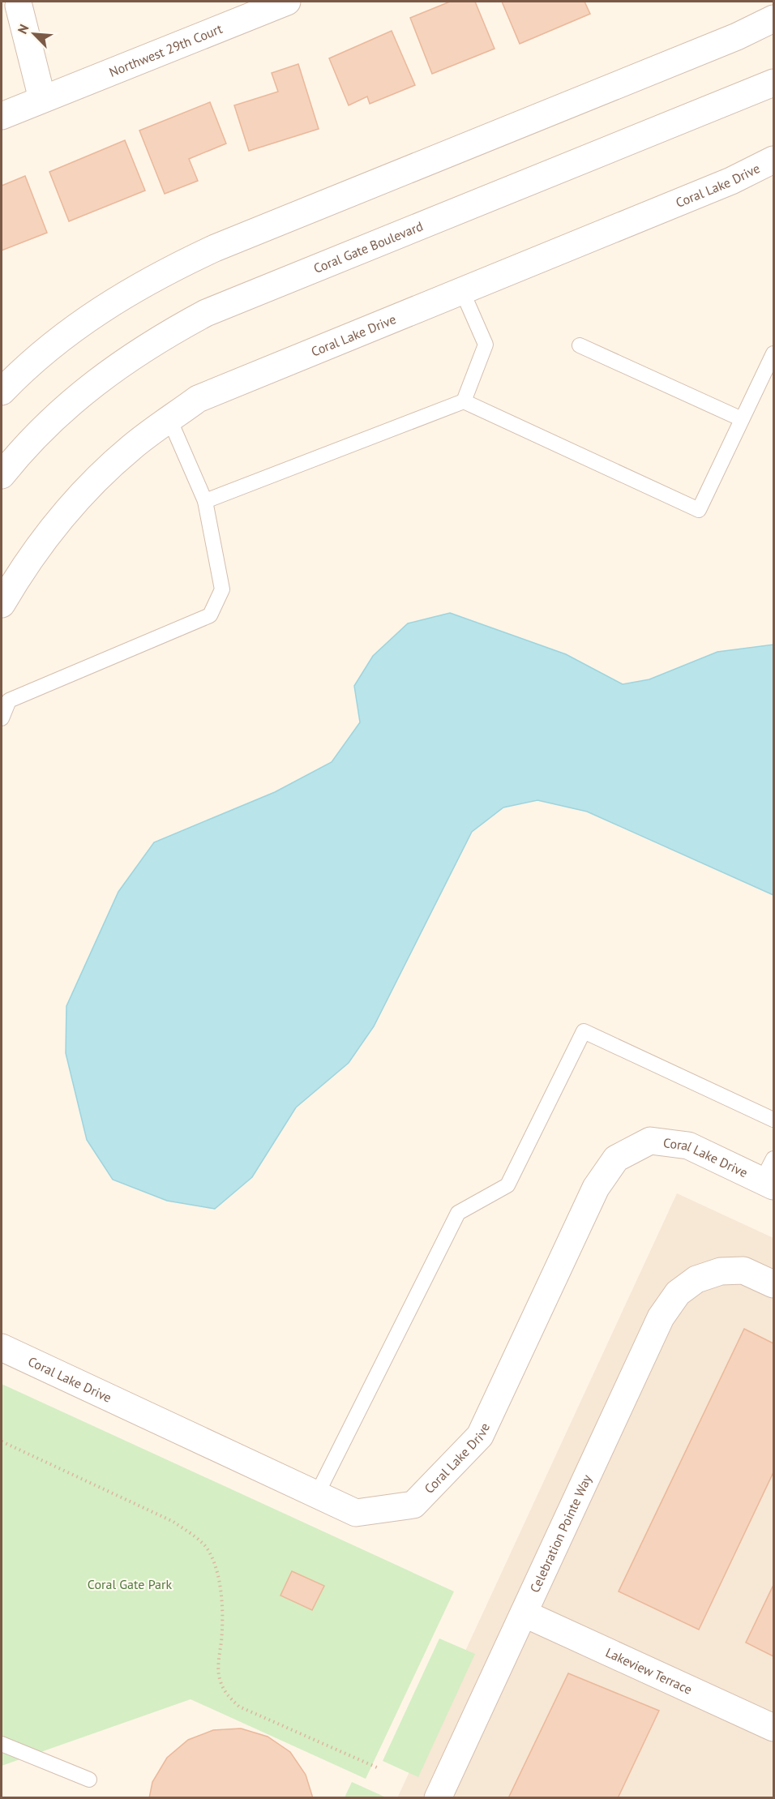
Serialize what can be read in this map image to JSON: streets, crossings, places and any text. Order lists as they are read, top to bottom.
{
  "streets": {
    "street": [
      "Northwest 29th Court",
      "Coral Lake Drive",
      "Coral Gate Boulevard",
      "Celebration Pointe Way",
      "Lakeview Terrace"
    ]
  },
  "crossings": [
    ["Celebration Pointe Way", "Lakeview Terrace"]
  ],
  "parks": ["Coral Gate Park"],
  "north": "top left"
}
